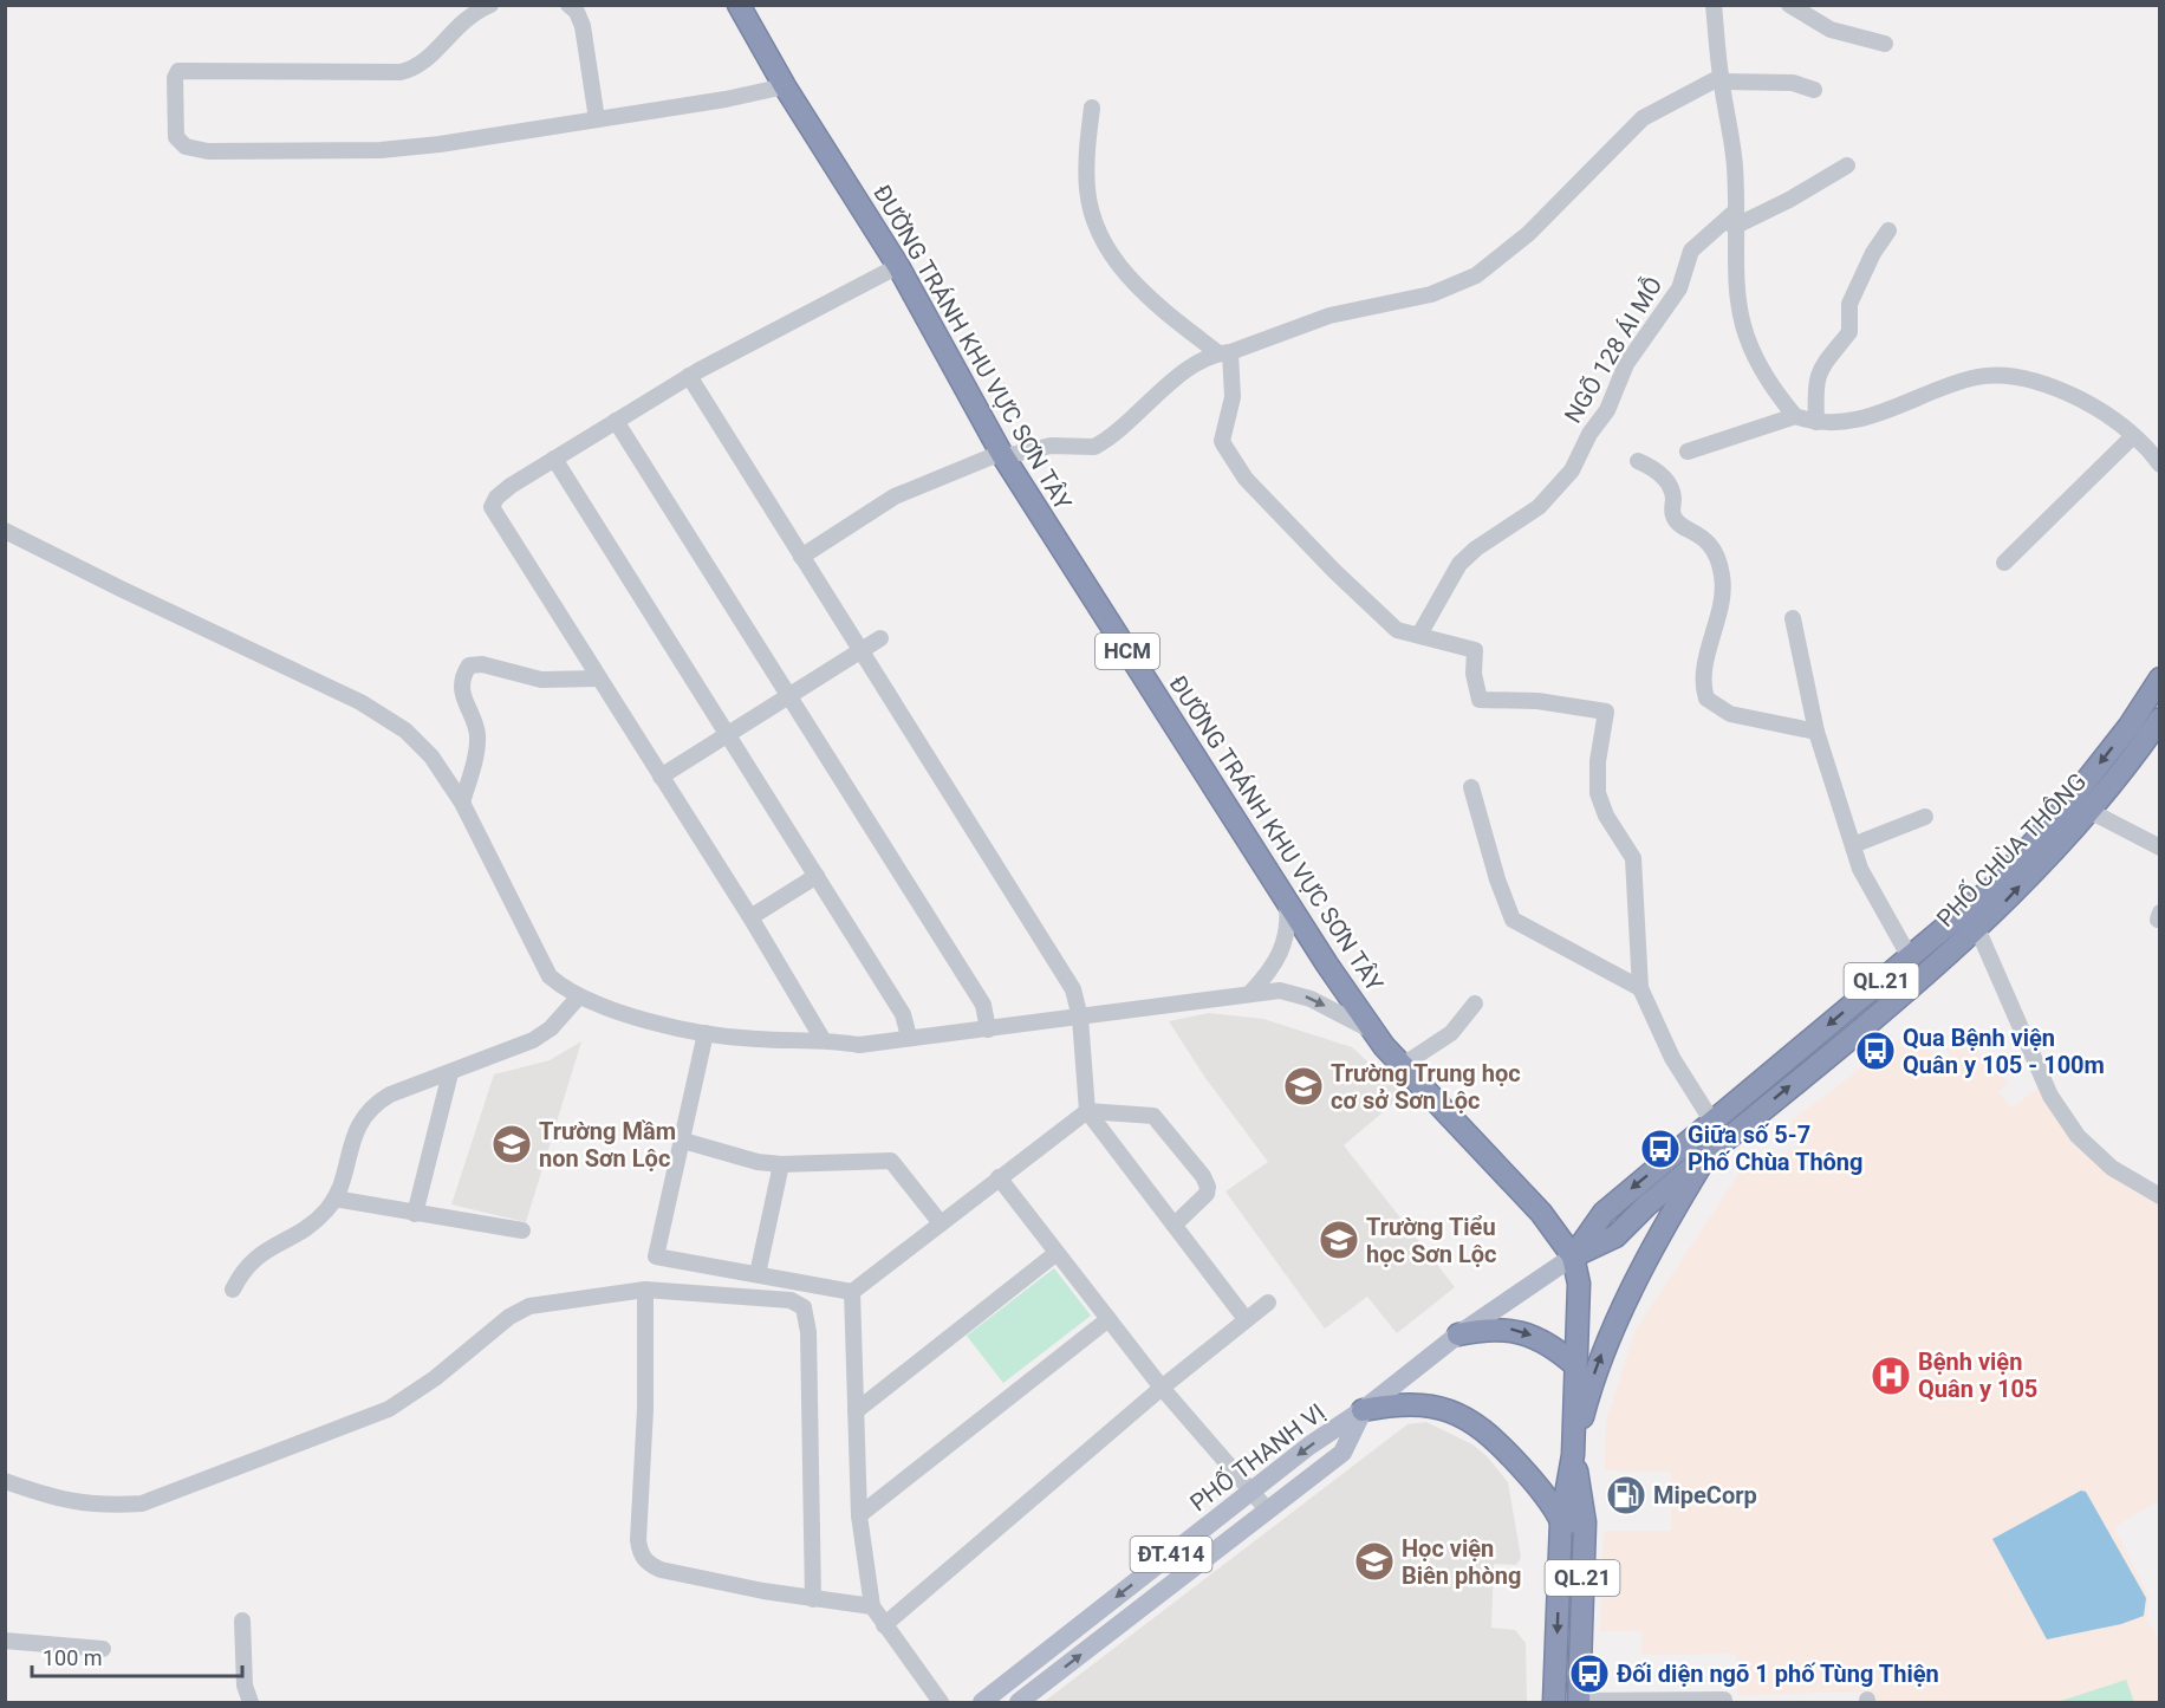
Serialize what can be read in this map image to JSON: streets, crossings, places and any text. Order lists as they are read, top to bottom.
{
  "streets": {
    "highway": [
      "ĐƯỜNG TRÁNH KHU VỰC SƠN TÂY",
      "HCM",
      "PHỐ CHÙA THÔNG",
      "QL.21"
    ],
    "main road": ["PHỐ THANH VỊ", "ĐT.414"],
    "street": ["NGÕ 128 ÁI MỖ"]
  },
  "crossings": [
    ["ĐƯỜNG TRÁNH KHU VỰC SƠN TÂY", "PHỐ CHÙA THÔNG"],
    ["ĐƯỜNG TRÁNH KHU VỰC SƠN TÂY", "QL.21"],
    ["ĐƯỜNG TRÁNH KHU VỰC SƠN TÂY", "PHỐ THANH VỊ"],
    ["PHỐ CHÙA THÔNG", "QL.21"],
    ["PHỐ CHÙA THÔNG", "PHỐ THANH VỊ"],
    ["QL.21", "PHỐ THANH VỊ"]
  ],
  "places": {
    "bus stop": ["Qua Bệnh viện Quân y 105 - 100m", "Giữa số 5-7 Phố Chùa Thông", "Đối diện ngõ 1 phố Tùng Thiện"],
    "school or university": [
      "Trường Trung học cơ sở Sơn Lộc",
      "Trường Mầm non Sơn Lộc",
      "Trường Tiểu học Sơn Lộc",
      "Học viện Biên phòng"
    ],
    "hospital": ["Bệnh viện Quân y 105"],
    "fuel station": ["MipeCorp"]
  },
  "scale_bar": "100 m"
}
